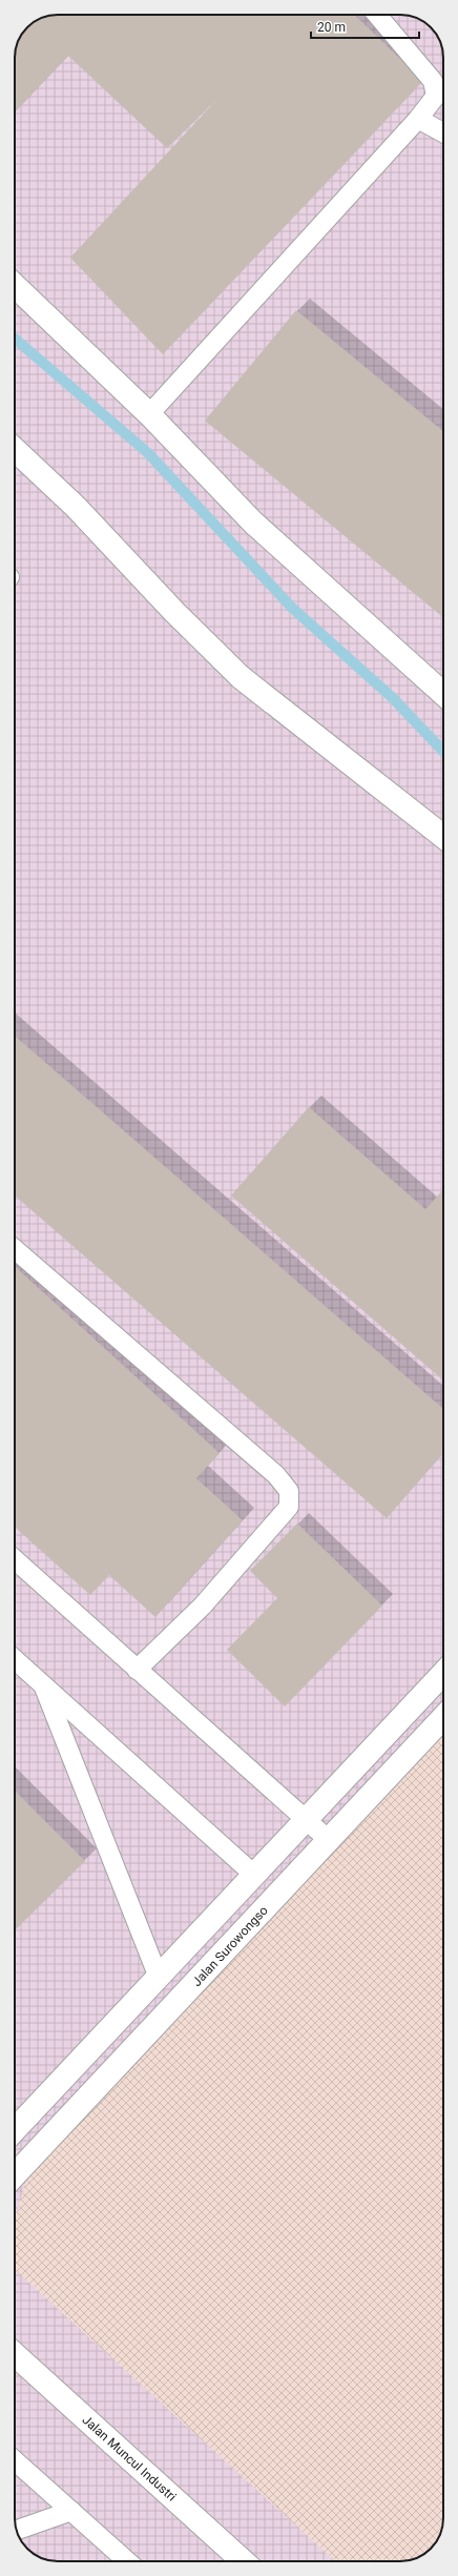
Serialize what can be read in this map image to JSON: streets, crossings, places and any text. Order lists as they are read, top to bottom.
{
  "streets": {
    "street": ["Jalan Surowongso", "Jalan Muncul Industri"]
  },
  "scale_bar": "20 m"
}
